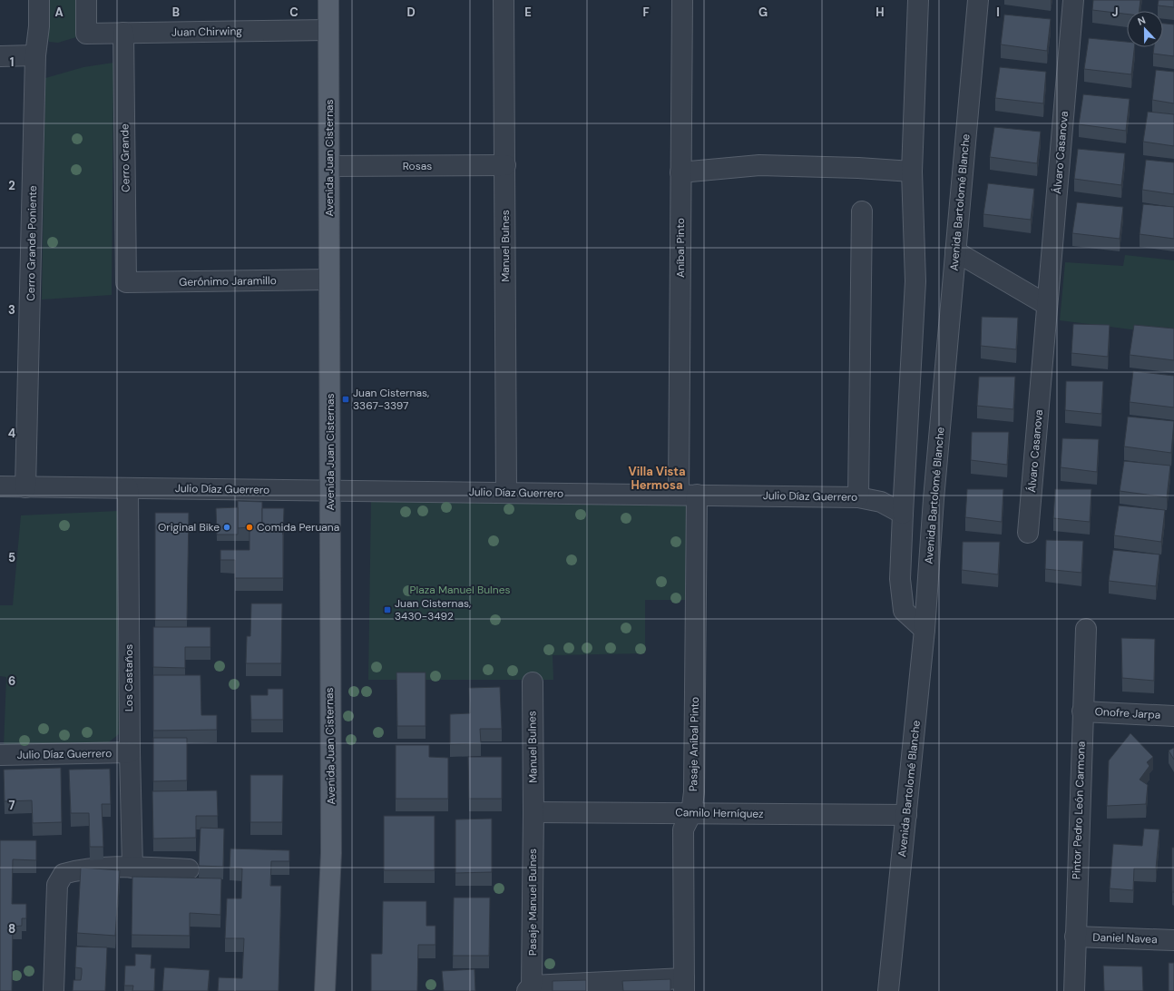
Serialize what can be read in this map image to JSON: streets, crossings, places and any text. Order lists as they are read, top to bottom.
{
  "streets": {
    "main road": ["Avenida Juan Cisternas"],
    "street": [
      "Juan Chirwing",
      "Álvaro Casanova",
      "Cerro Grande",
      "Rosas",
      "Avenida Bartolomé Blanche",
      "Cerro Grande Poniente",
      "Manuel Bulnes",
      "Aníbal Pinto",
      "Gerónimo Jaramillo",
      "Julio Díaz Guerrero",
      "Los Castaños",
      "Onofre Jarpa",
      "Pasaje Aníbal Pinto",
      "Pintor Pedro León Carmona",
      "Camilo Herníquez",
      "Pasaje Manuel Bulnes",
      "Daniel Navea"
    ]
  },
  "crossings": [
    ["Juan Chirwing", "Cerro Grande"],
    ["Juan Chirwing", "Avenida Juan Cisternas"],
    ["Cerro Grande", "Gerónimo Jaramillo"],
    ["Avenida Juan Cisternas", "Rosas"],
    ["Avenida Juan Cisternas", "Gerónimo Jaramillo"],
    ["Avenida Juan Cisternas", "Julio Díaz Guerrero"],
    ["Rosas", "Manuel Bulnes"],
    ["Avenida Bartolomé Blanche", "Camilo Herníquez"],
    ["Cerro Grande Poniente", "Julio Díaz Guerrero"],
    ["Manuel Bulnes", "Julio Díaz Guerrero"],
    ["Manuel Bulnes", "Camilo Herníquez"],
    ["Manuel Bulnes", "Pasaje Manuel Bulnes"],
    ["Aníbal Pinto", "Julio Díaz Guerrero"],
    ["Aníbal Pinto", "Pasaje Aníbal Pinto"],
    ["Julio Díaz Guerrero", "Los Castaños"],
    ["Julio Díaz Guerrero", "Pasaje Aníbal Pinto"],
    ["Onofre Jarpa", "Pintor Pedro León Carmona"],
    ["Pasaje Aníbal Pinto", "Camilo Herníquez"],
    ["Pintor Pedro León Carmona", "Daniel Navea"],
    ["Camilo Herníquez", "Pasaje Manuel Bulnes"]
  ],
  "districts": ["Villa Vista Hermosa"],
  "parks": ["Plaza Manuel Bulnes"],
  "places": {
    "transit": ["Juan Cisternas, 3367-3397", "Juan Cisternas, 3430-3492"],
    "other": ["Original Bike", "Comida Peruana"]
  },
  "north": "top",
  "grid": {
    "columns": [
      "A",
      "B",
      "C",
      "D",
      "E",
      "F",
      "G",
      "H",
      "I",
      "J"
    ],
    "rows": [
      "1",
      "2",
      "3",
      "4",
      "5",
      "6",
      "7",
      "8"
    ]
  }
}
